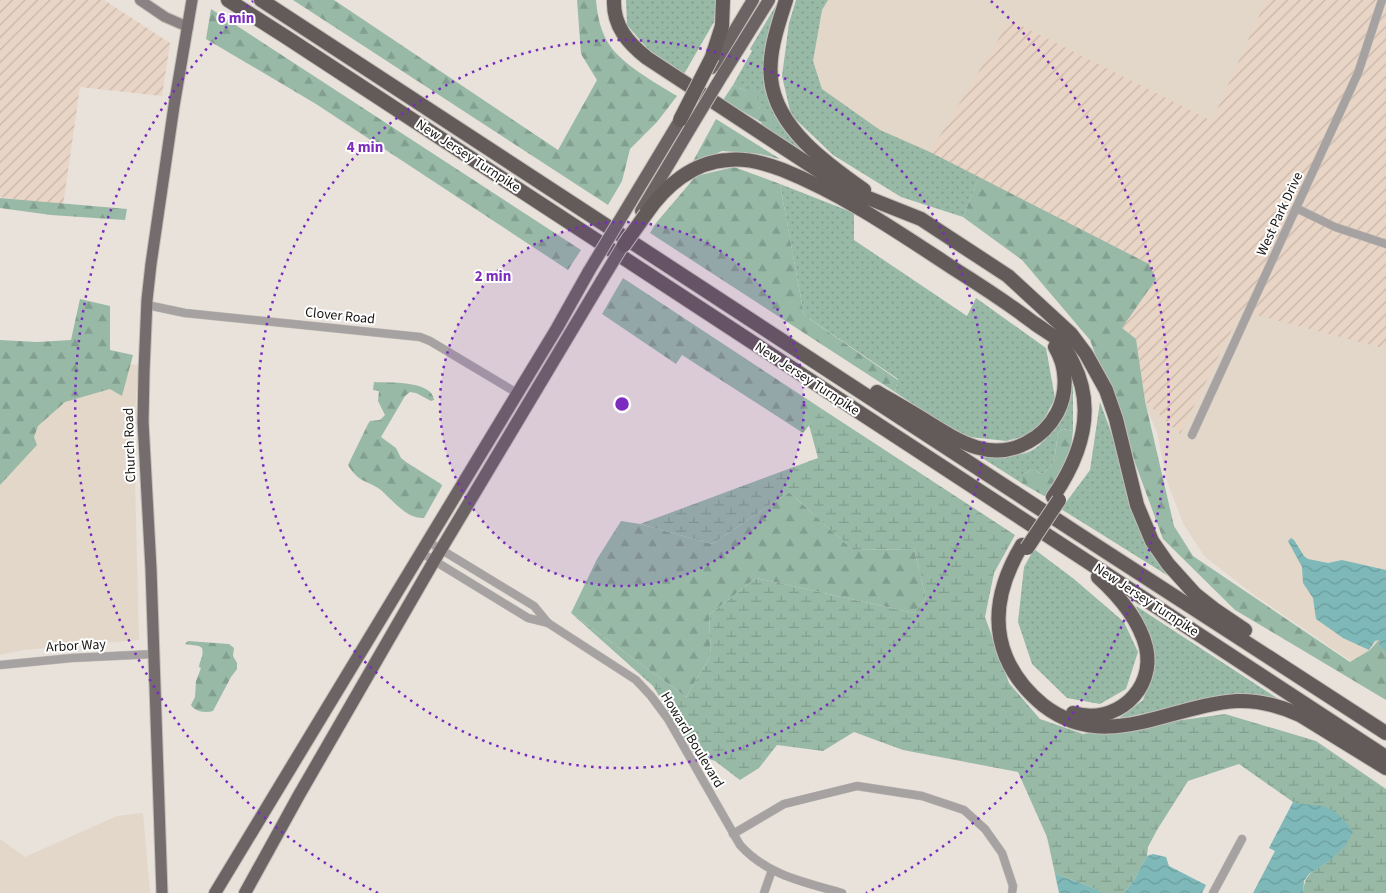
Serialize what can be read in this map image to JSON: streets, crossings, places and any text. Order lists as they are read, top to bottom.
{
  "streets": {
    "highway": ["New Jersey Turnpike"],
    "main road": ["Church Road"],
    "street": [
      "West Park Drive",
      "Clover Road",
      "Arbor Way",
      "Howard Boulevard"
    ]
  },
  "crossings": [
    ["Clover Road", "Church Road"],
    ["Church Road", "Arbor Way"]
  ],
  "rings": ["6 min", "4 min", "2 min"]
}
